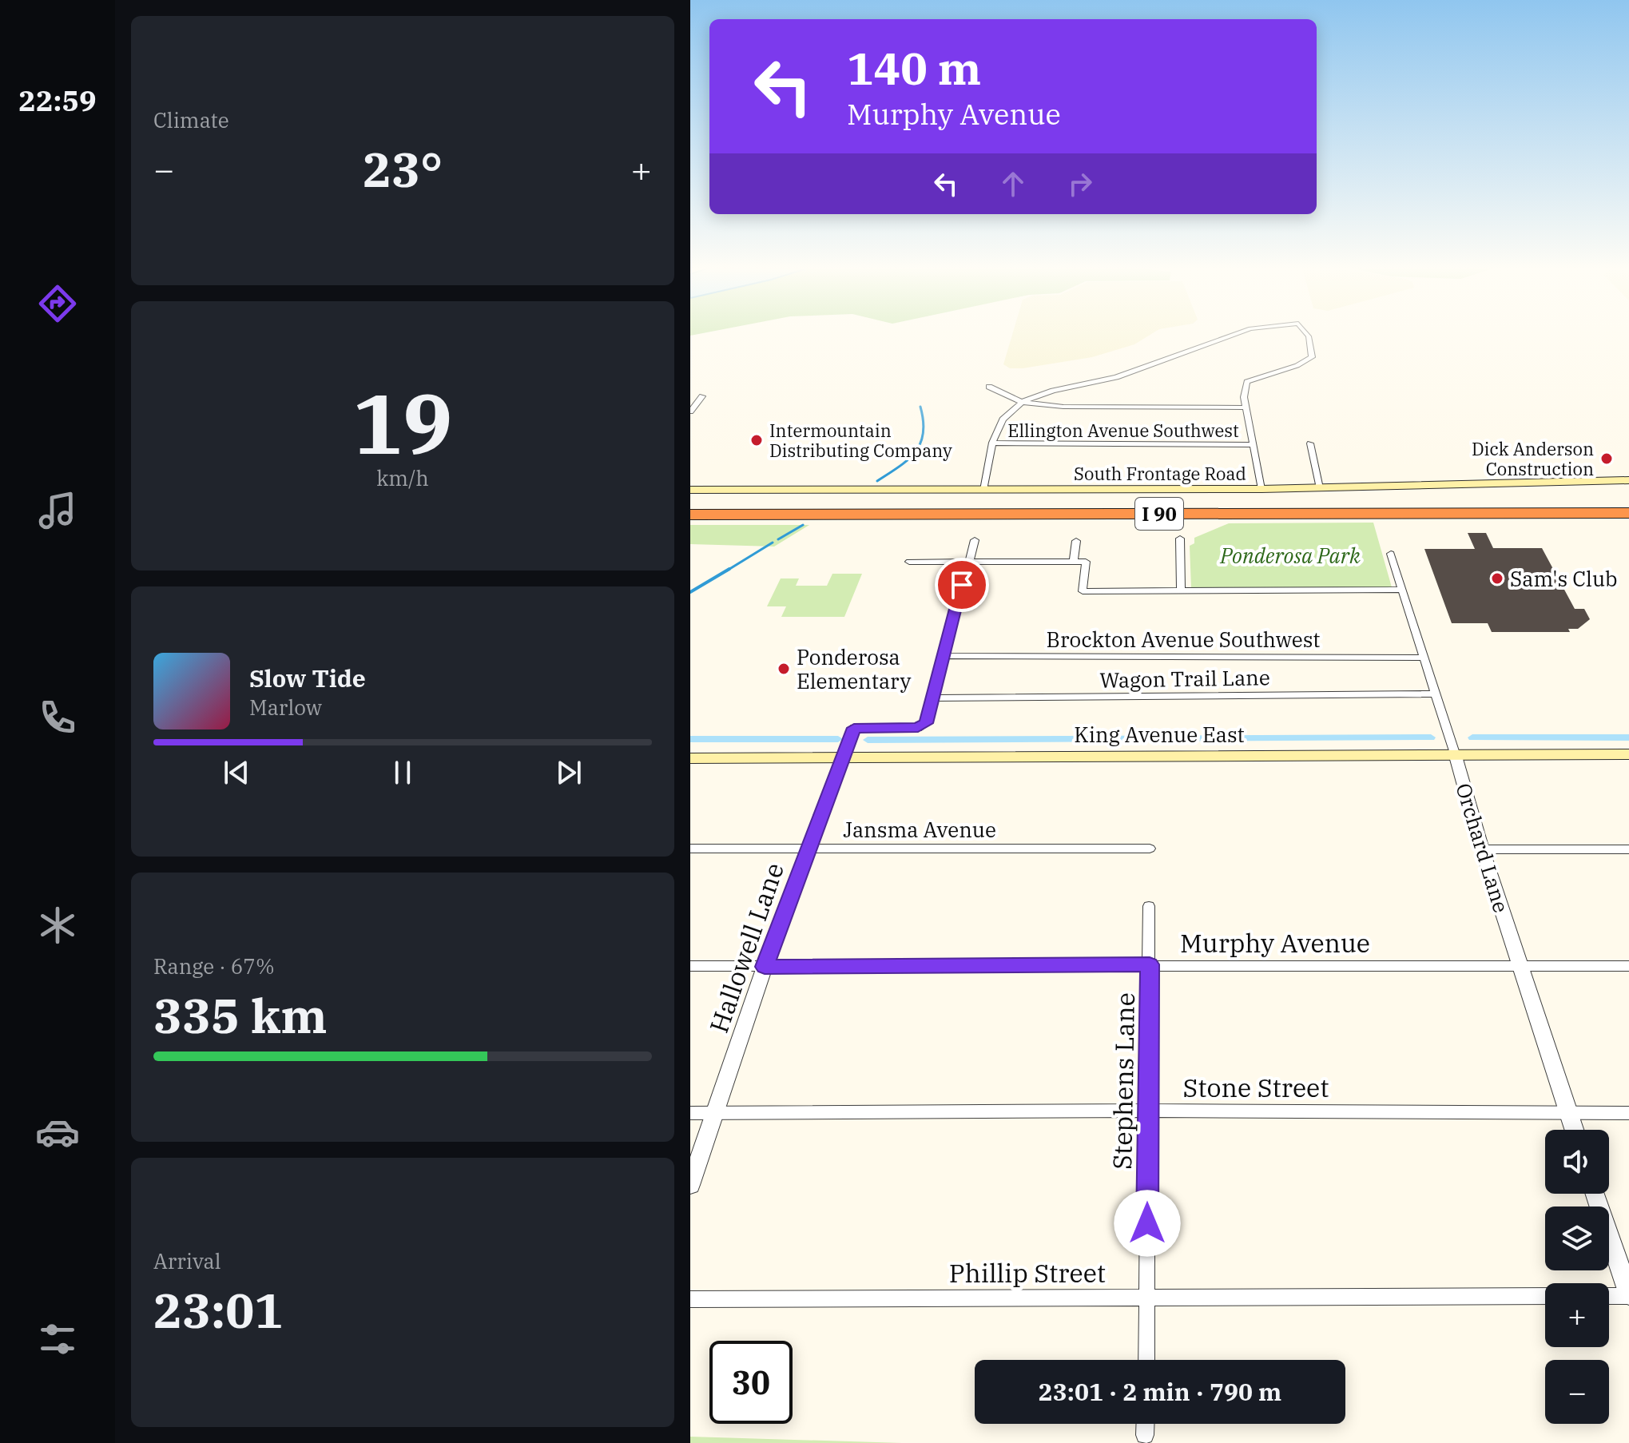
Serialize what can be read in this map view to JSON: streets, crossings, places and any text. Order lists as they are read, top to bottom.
{
  "streets": {
    "highway": ["I 90"],
    "main road": ["South Frontage Road", "King Avenue East"],
    "street": [
      "Ellington Avenue Southwest",
      "Brockton Avenue Southwest",
      "Wagon Trail Lane",
      "Jansma Avenue",
      "Orchard Lane",
      "Murphy Avenue",
      "Hallowell Lane",
      "Stephens Lane",
      "Stone Street",
      "Phillip Street"
    ]
  },
  "crossings": [
    ["Brockton Avenue Southwest", "Orchard Lane"],
    ["Wagon Trail Lane", "Orchard Lane"],
    ["Wagon Trail Lane", "Hallowell Lane"],
    ["King Avenue East", "Orchard Lane"],
    ["King Avenue East", "Hallowell Lane"],
    ["Jansma Avenue", "Hallowell Lane"],
    ["Orchard Lane", "Murphy Avenue"],
    ["Orchard Lane", "Stone Street"],
    ["Murphy Avenue", "Hallowell Lane"],
    ["Murphy Avenue", "Stephens Lane"],
    ["Hallowell Lane", "Stone Street"],
    ["Stephens Lane", "Stone Street"],
    ["Stephens Lane", "Phillip Street"]
  ],
  "parks": ["Ponderosa Park"],
  "places": [
    "Intermountain Distributing Company",
    "Dick Anderson Construction",
    "Sam's Club",
    "Ponderosa Elementary"
  ],
  "page": {
    "tabs": "22:59",
    "tile": [
      "Climate",
      ["19", "km/h"],
      ["Range · 67%", "335 km"],
      ["Arrival", "23:01"]
    ],
    "turn": ["140 m", "Murphy Avenue"],
    "heat": ["−", "23°", "+"],
    "song": ["Slow Tide", "Marlow"],
    "map_buttons": ["+", "−"],
    "limit": "30",
    "trip": "23:01 · 2 min · 790 m"
  }
}
